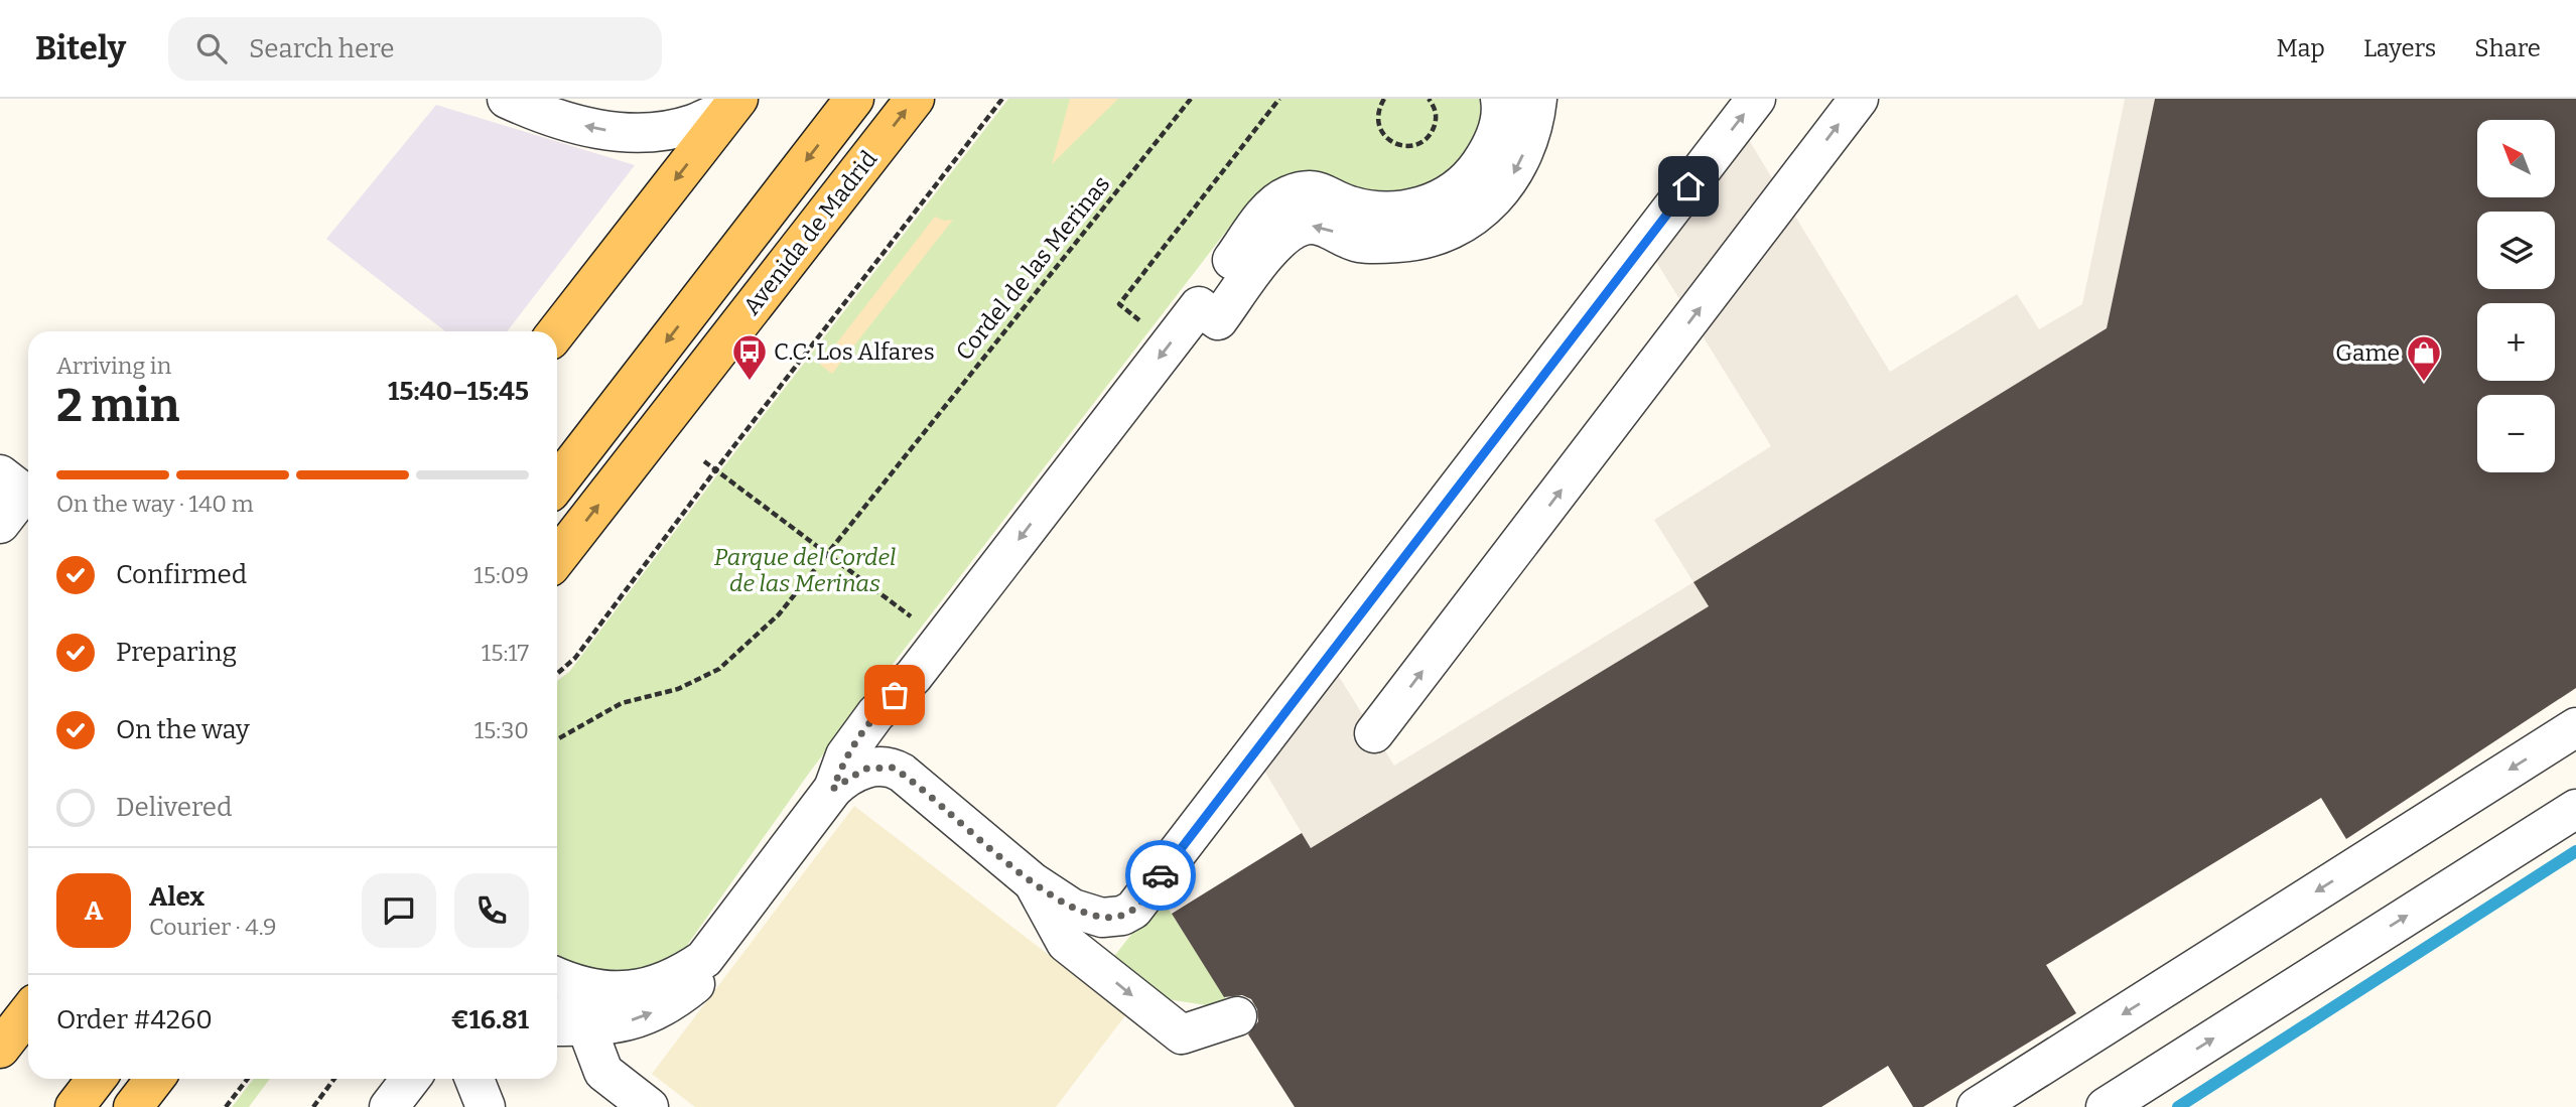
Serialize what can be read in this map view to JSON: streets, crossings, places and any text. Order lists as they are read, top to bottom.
{
  "streets": {
    "main road": ["Avenida de Madrid"],
    "path": ["Cordel de las Merinas"]
  },
  "parks": ["Parque del Cordel de las Merinas"],
  "places": {
    "bus stop": ["C.C. Los Alfares"],
    "shop": ["Game"]
  },
  "north": "top left",
  "page": {
    "header": "Bitely",
    "search": "Search here",
    "nav": ["Map", "Layers", "Share"],
    "map_buttons": ["+", "−"],
    "heading": ["2 min", "Arriving in", "15:40–15:45"],
    "panel": [
      "Alex",
      "Courier · 4.9",
      "Order #4260",
      "€16.81"
    ],
    "bar": "On the way · 140 m",
    "list": [
      ["Confirmed", "15:09"],
      ["Preparing", "15:17"],
      ["On the way", "15:30"],
      "Delivered"
    ],
    "round": "A"
  }
}
